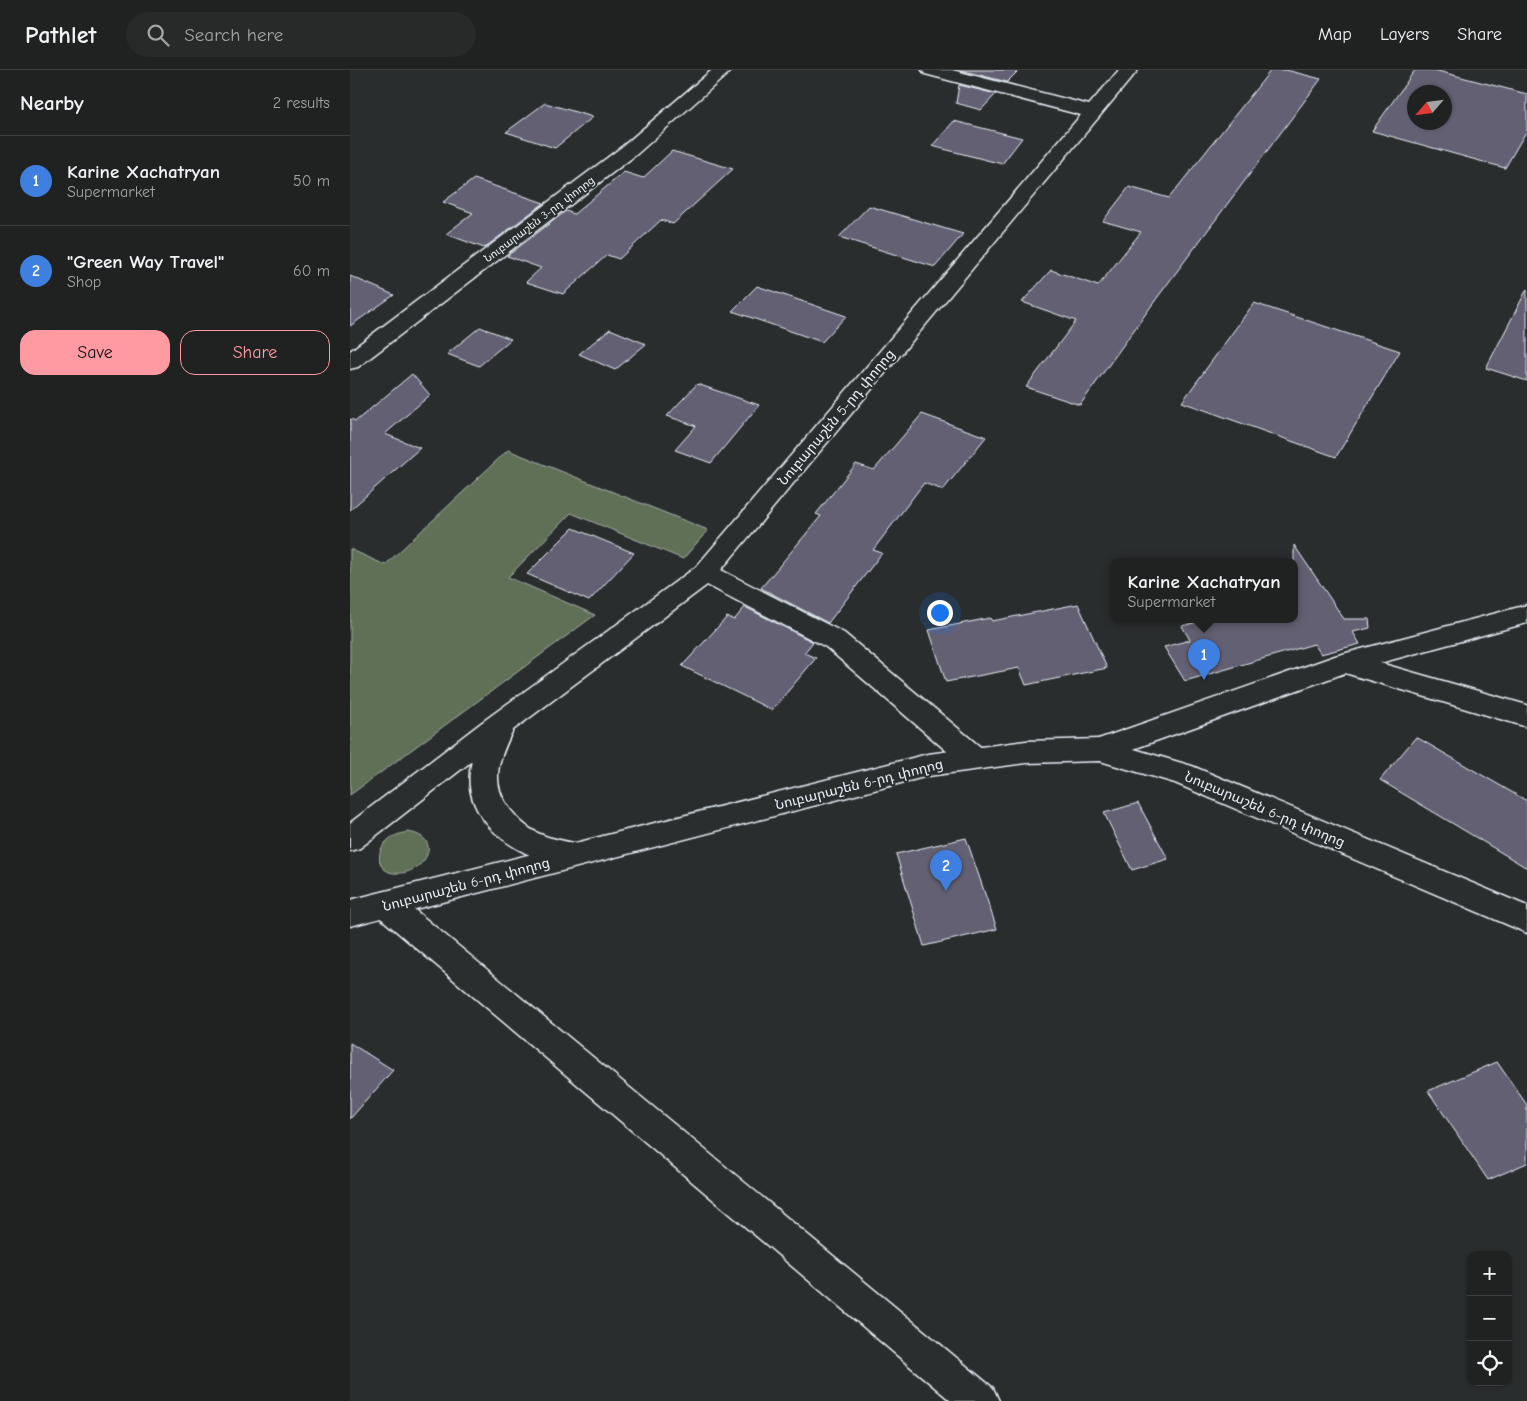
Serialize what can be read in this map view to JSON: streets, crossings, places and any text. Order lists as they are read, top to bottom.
{
  "streets": {
    "street": ["Նուբարաշեն 3-րդ փողոց", "Նուբարաշեն 5-րդ փողոց", "Նուբարաշեն 6-րդ փողոց"]
  },
  "north": "bottom left",
  "page": {
    "header": "Pathlet",
    "search": "Search here",
    "nav": ["Map", "Layers", "Share"],
    "heading": ["Nearby", "2 results"],
    "list": [
      {
        "mark": "1",
        "name": "Karine Xachatryan",
        "note": "Supermarket",
        "value": "50 m"
      },
      {
        "mark": "2",
        "name": "\"Green Way Travel\"",
        "note": "Shop",
        "value": "60 m"
      }
    ],
    "buttons": ["Save", "Share"],
    "popup": ["Karine Xachatryan", "Supermarket"],
    "pins": ["1", "2"],
    "map_buttons": ["+", "−"]
  }
}
